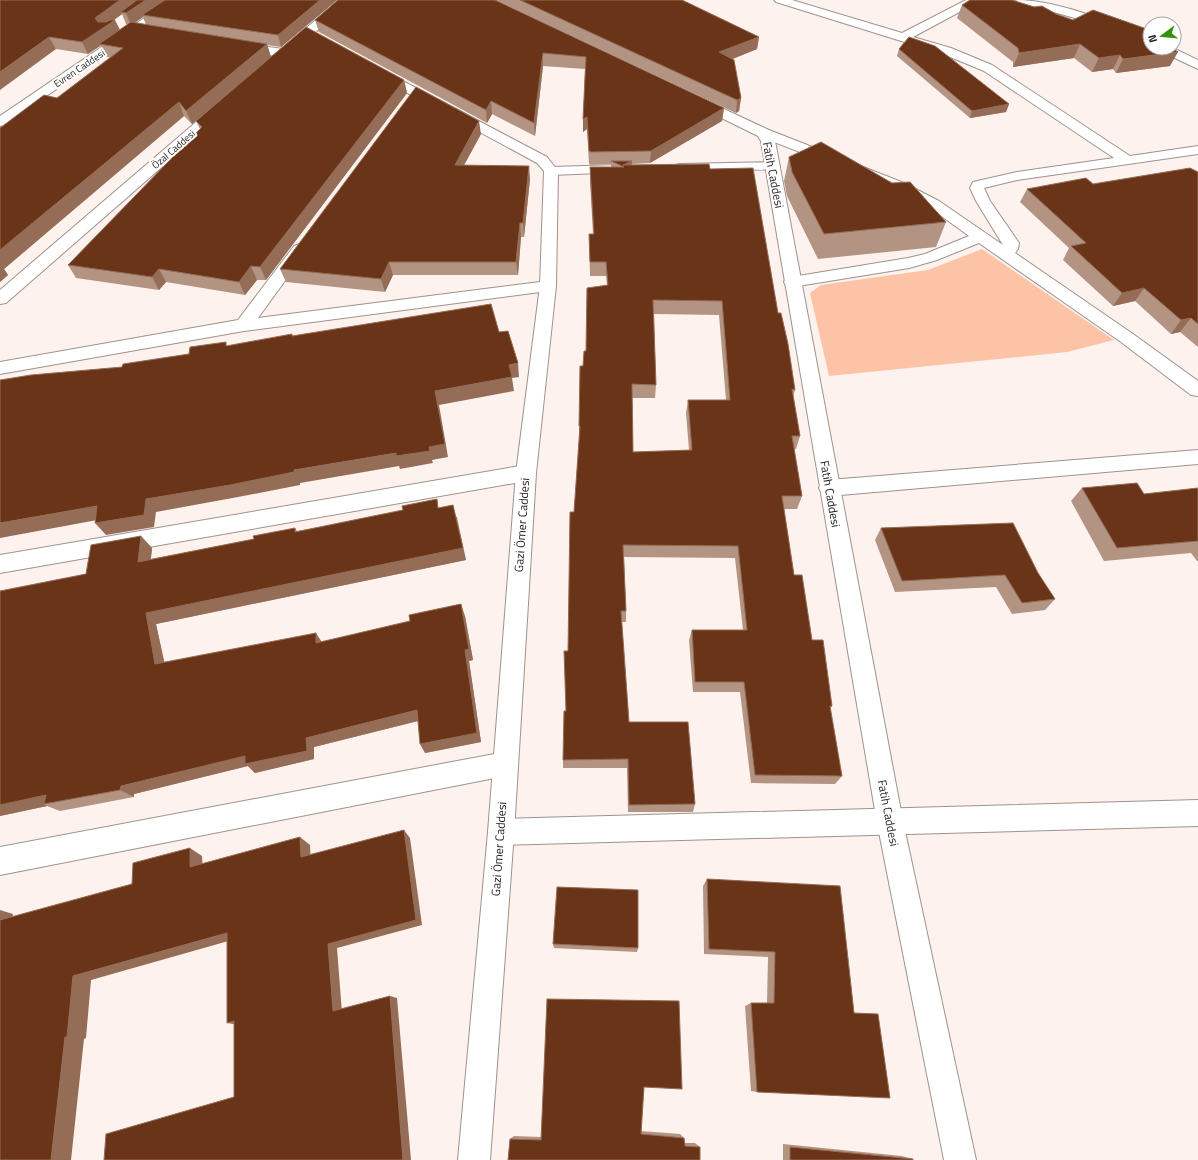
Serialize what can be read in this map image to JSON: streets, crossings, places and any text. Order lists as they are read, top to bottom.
{
  "streets": {
    "street": [
      "Evren Caddesi",
      "Özal Caddesi",
      "Fatih Caddesi",
      "Gazi Ömer Caddesi"
    ]
  },
  "north": "left"
}
